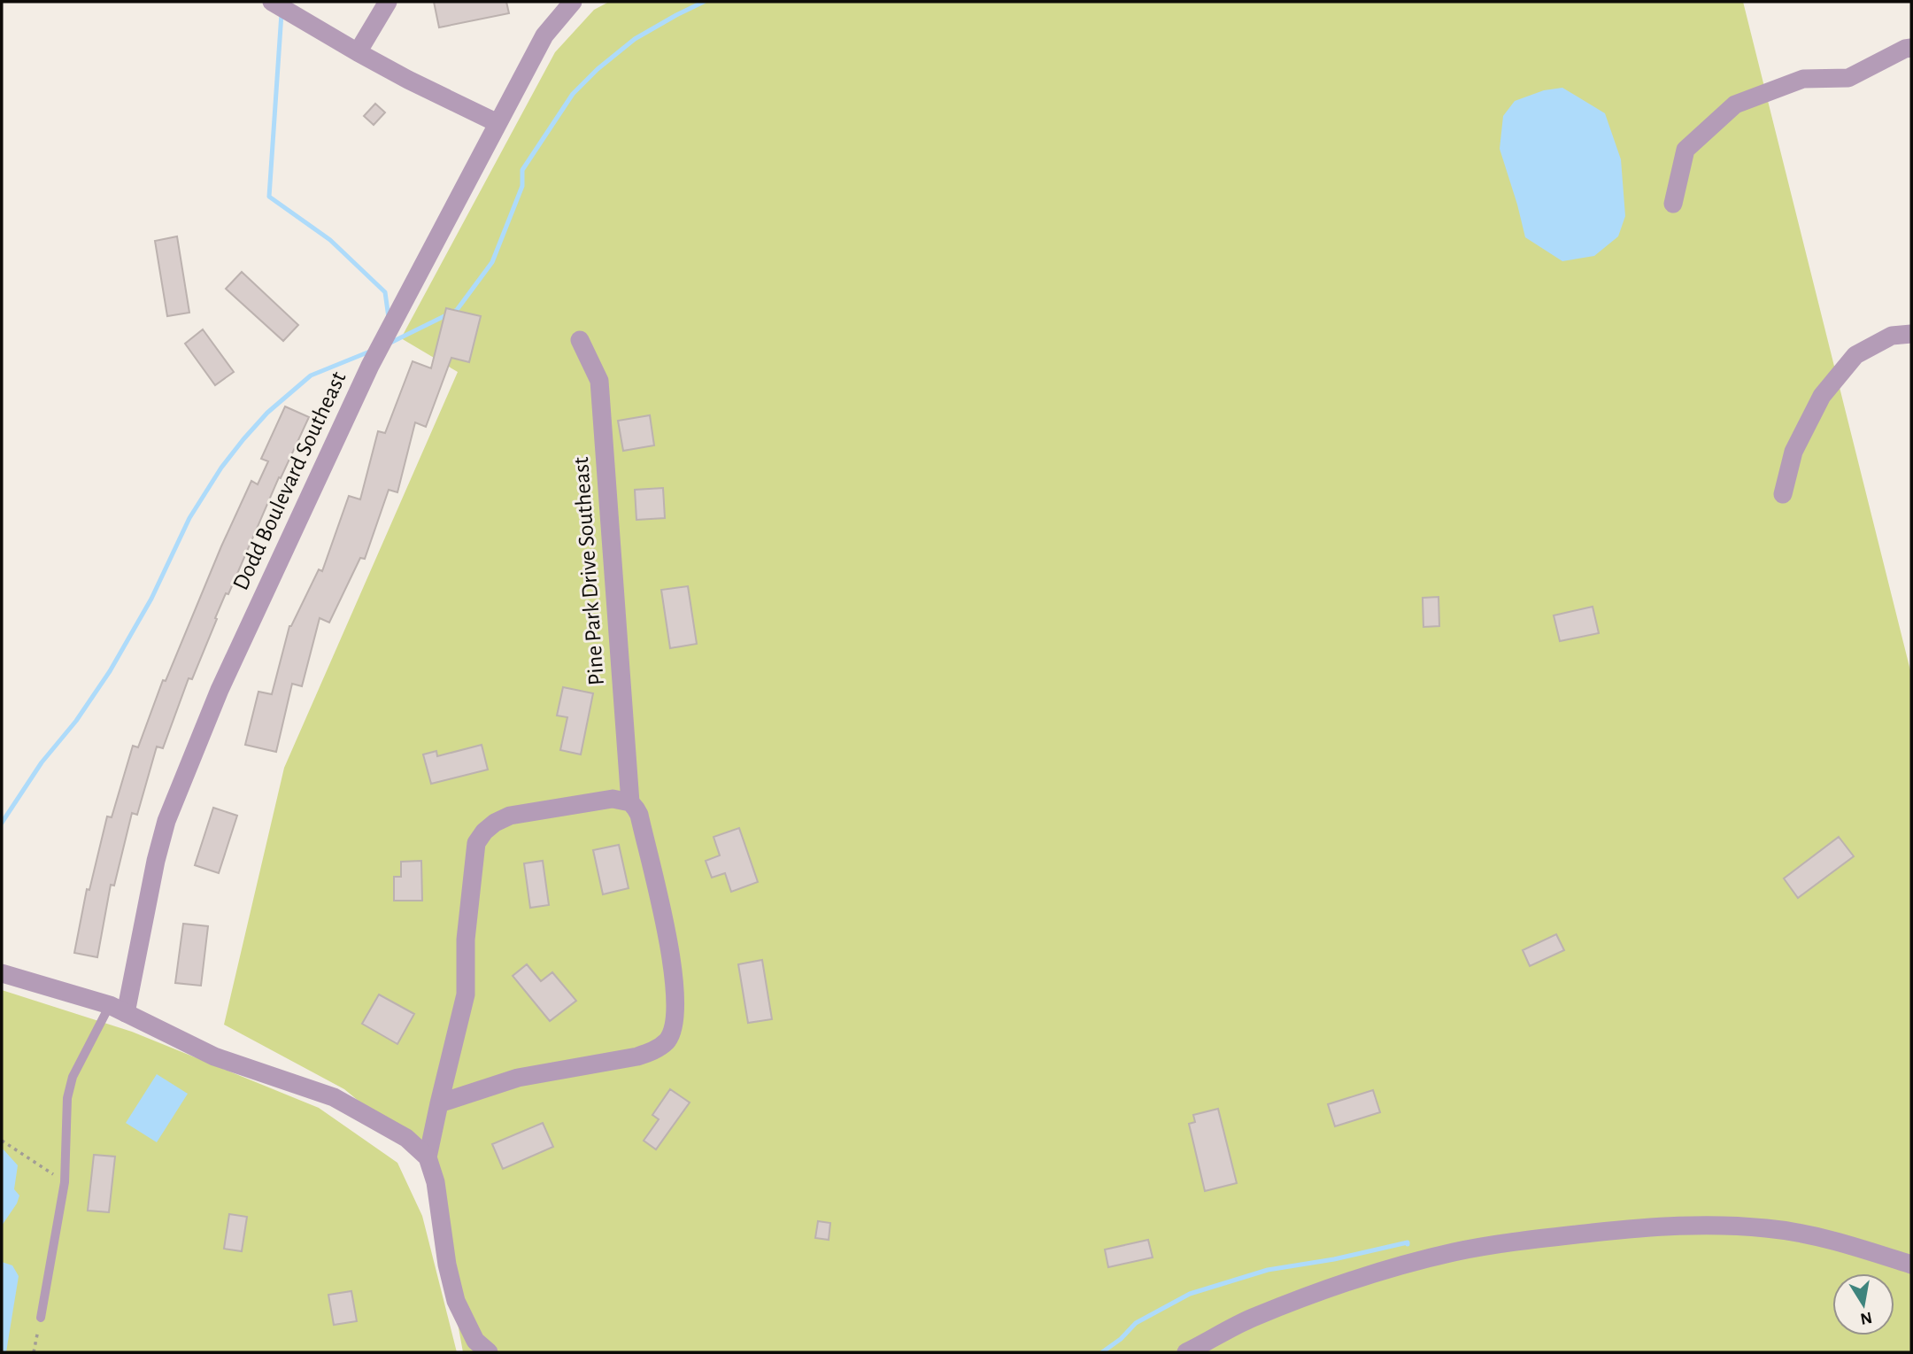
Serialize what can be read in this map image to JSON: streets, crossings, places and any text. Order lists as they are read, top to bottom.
{
  "streets": {
    "street": ["Dodd Boulevard Southeast", "Pine Park Drive Southeast"]
  },
  "north": "bottom"
}
